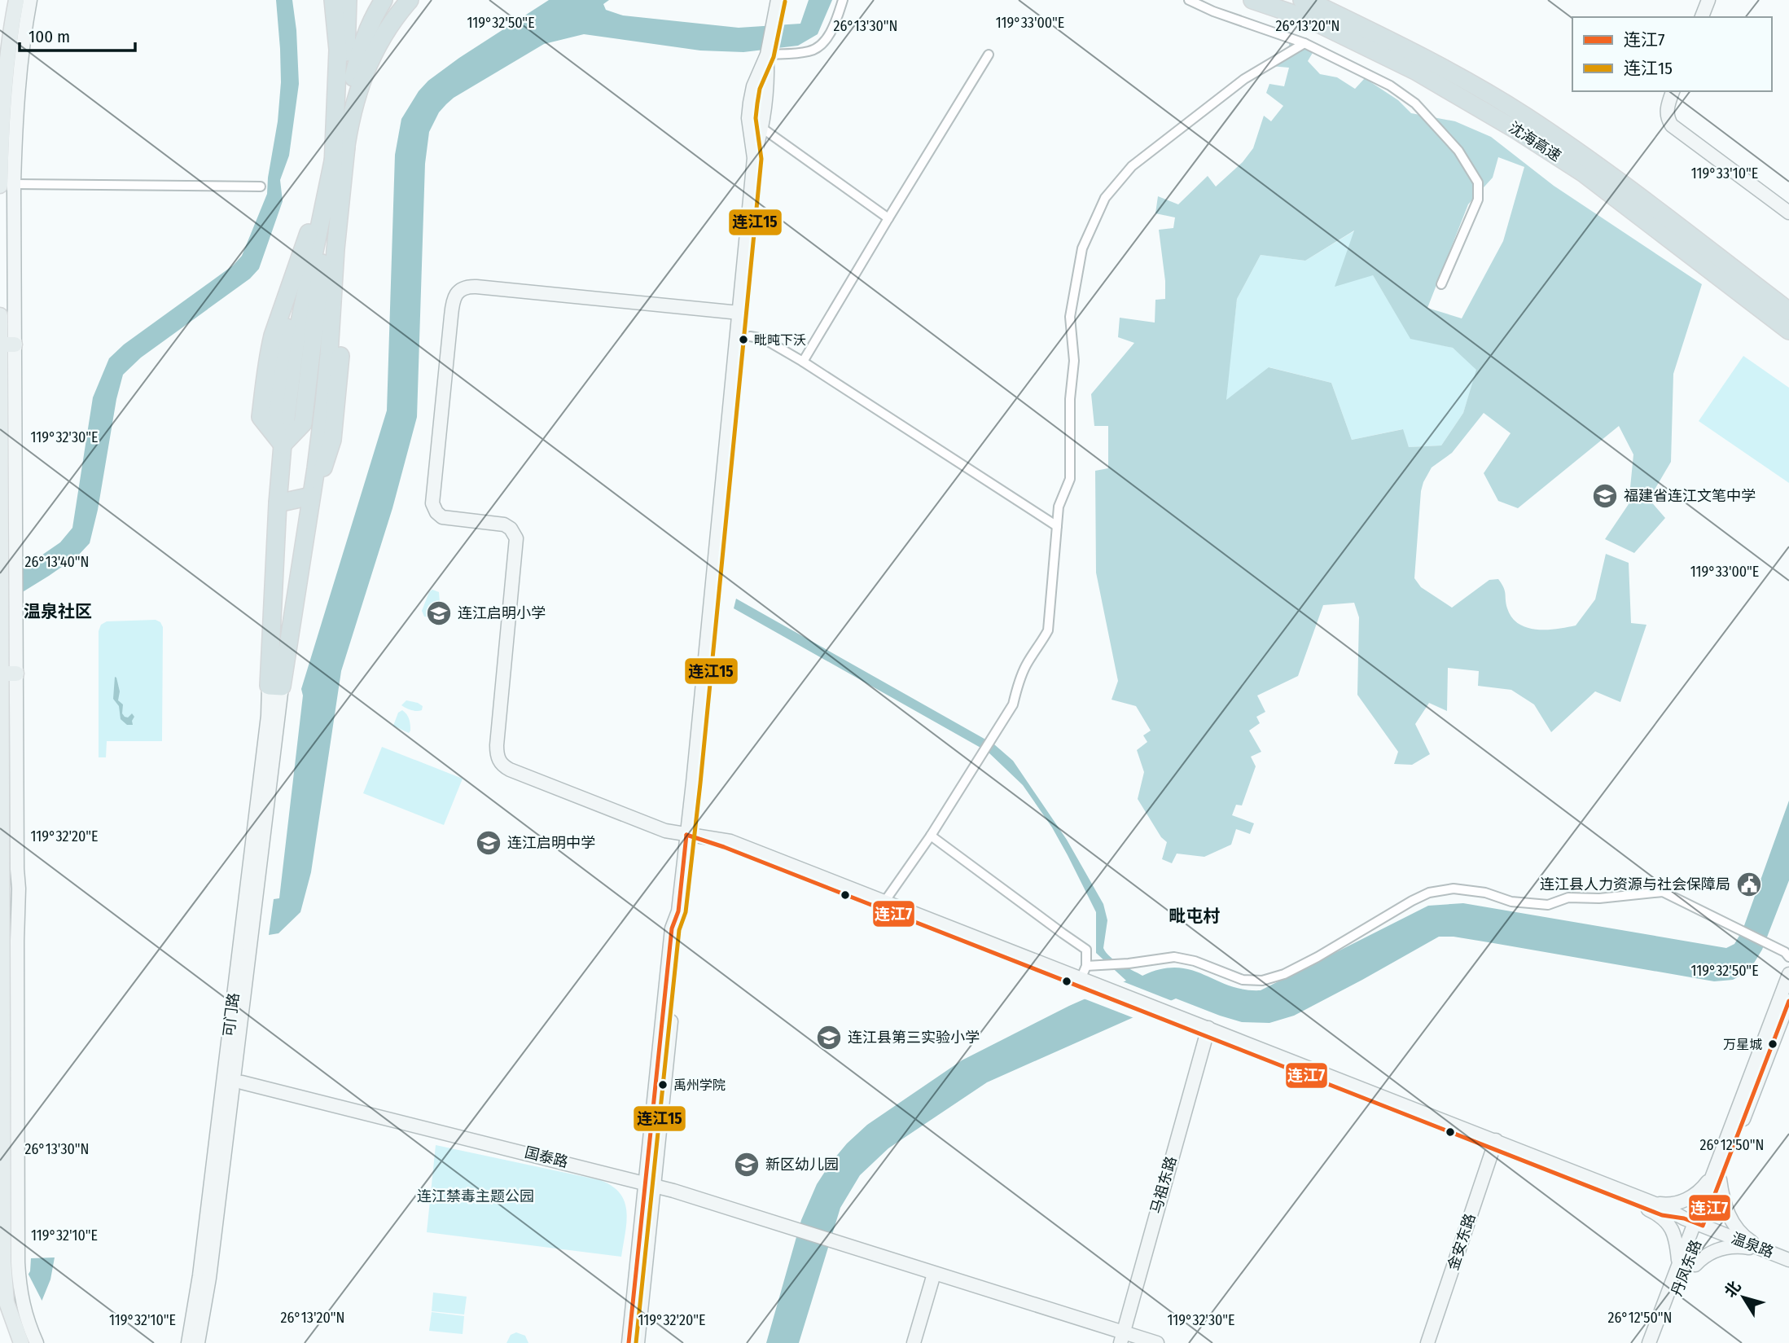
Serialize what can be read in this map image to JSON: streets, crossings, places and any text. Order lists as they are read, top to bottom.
{
  "streets": {
    "highway": ["沈海高速"],
    "main road": [
      "可门路",
      "国泰路",
      "马祖东路",
      "金安东路",
      "温泉路",
      "丹凤东路"
    ]
  },
  "crossings": [
    ["国泰路", "马祖东路"],
    ["马祖东路", "温泉路"],
    ["金安东路", "温泉路"],
    ["温泉路", "丹凤东路"]
  ],
  "districts": ["温泉社区", "毗屯村"],
  "parks": ["连江禁毒主题公园"],
  "places": {
    "other": ["毗旽下沃", "万星城", "禹州学院"],
    "school or university": [
      "福建省连江文笔中学",
      "连江启明小学",
      "连江启明中学",
      "连江县第三实验小学",
      "新区幼儿园"
    ],
    "public building": ["连江县人力资源与社会保障局"]
  },
  "lines": ["transit line 连江15", "transit line 连江7"],
  "legend": ["连江7", "连江15"],
  "scale_bar": "100 m",
  "north": "top left",
  "coordinates": [
    "119°32'50\"E",
    "119°33'00\"E",
    "26°13'30\"N",
    "26°13'20\"N",
    "119°33'10\"E",
    "119°32'30\"E",
    "26°13'40\"N",
    "119°32'20\"E",
    "26°12'50\"N",
    "119°32'10\"E"
  ]
}
